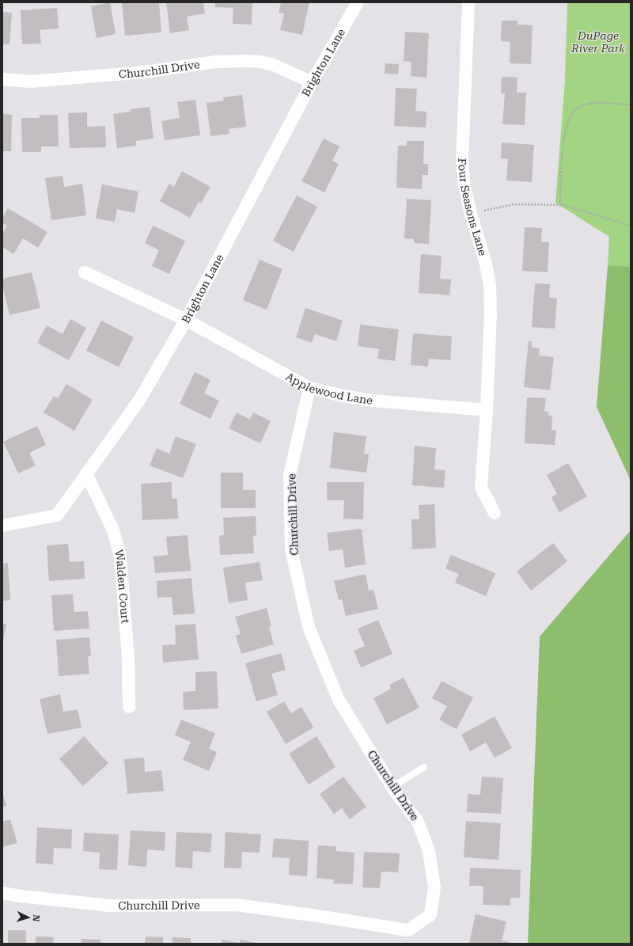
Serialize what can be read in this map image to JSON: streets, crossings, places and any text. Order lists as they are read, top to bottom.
{
  "streets": {
    "street": [
      "Brighton Lane",
      "Churchill Drive",
      "Four Seasons Lane",
      "Applewood Lane",
      "Walden Court"
    ]
  },
  "crossings": [
    ["Brighton Lane", "Churchill Drive"],
    ["Brighton Lane", "Applewood Lane"],
    ["Brighton Lane", "Walden Court"],
    ["Churchill Drive", "Applewood Lane"],
    ["Four Seasons Lane", "Applewood Lane"]
  ],
  "parks": ["DuPage River Park"],
  "north": "right"
}
